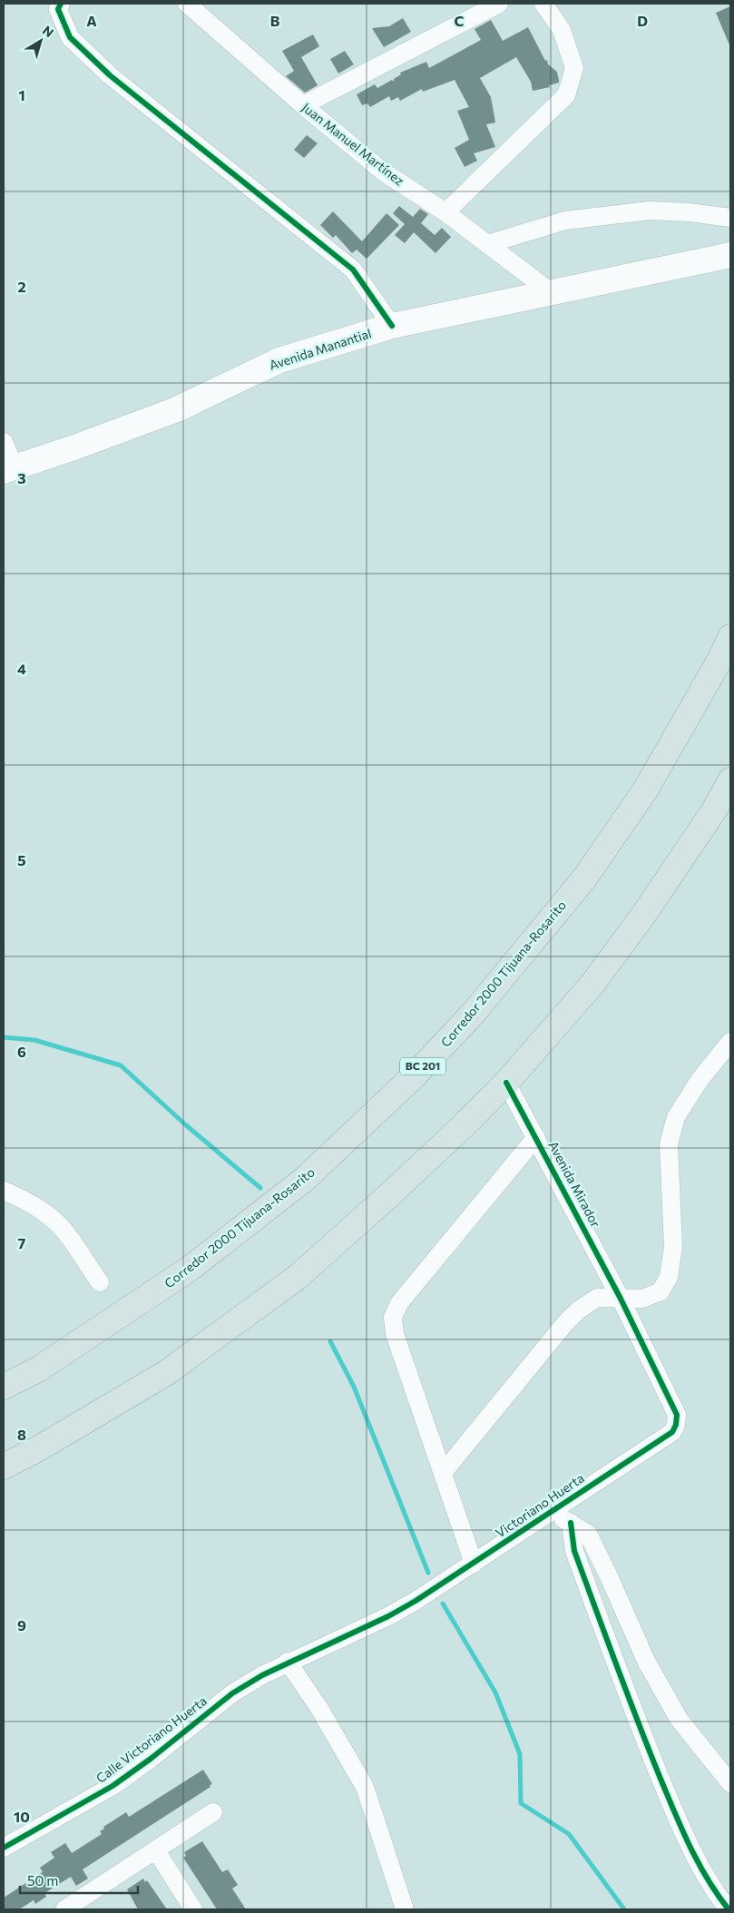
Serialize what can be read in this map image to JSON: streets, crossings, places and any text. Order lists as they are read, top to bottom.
{
  "streets": {
    "highway": ["Corredor 2000 Tijuana-Rosarito", "BC 201"],
    "main road": ["Avenida Manantial"],
    "street": [
      "Juan Manuel Martínez",
      "Avenida Mirador",
      "Victoriano Huerta",
      "Calle Victoriano Huerta"
    ]
  },
  "crossings": [
    ["Juan Manuel Martínez", "Avenida Manantial"],
    ["Avenida Mirador", "Victoriano Huerta"],
    ["Victoriano Huerta", "Calle Victoriano Huerta"]
  ],
  "scale_bar": "50 m",
  "north": "top right",
  "grid": {
    "columns": [
      "A",
      "B",
      "C",
      "D"
    ],
    "rows": [
      "1",
      "2",
      "3",
      "4",
      "5",
      "6",
      "7",
      "8",
      "9",
      "10"
    ]
  }
}
